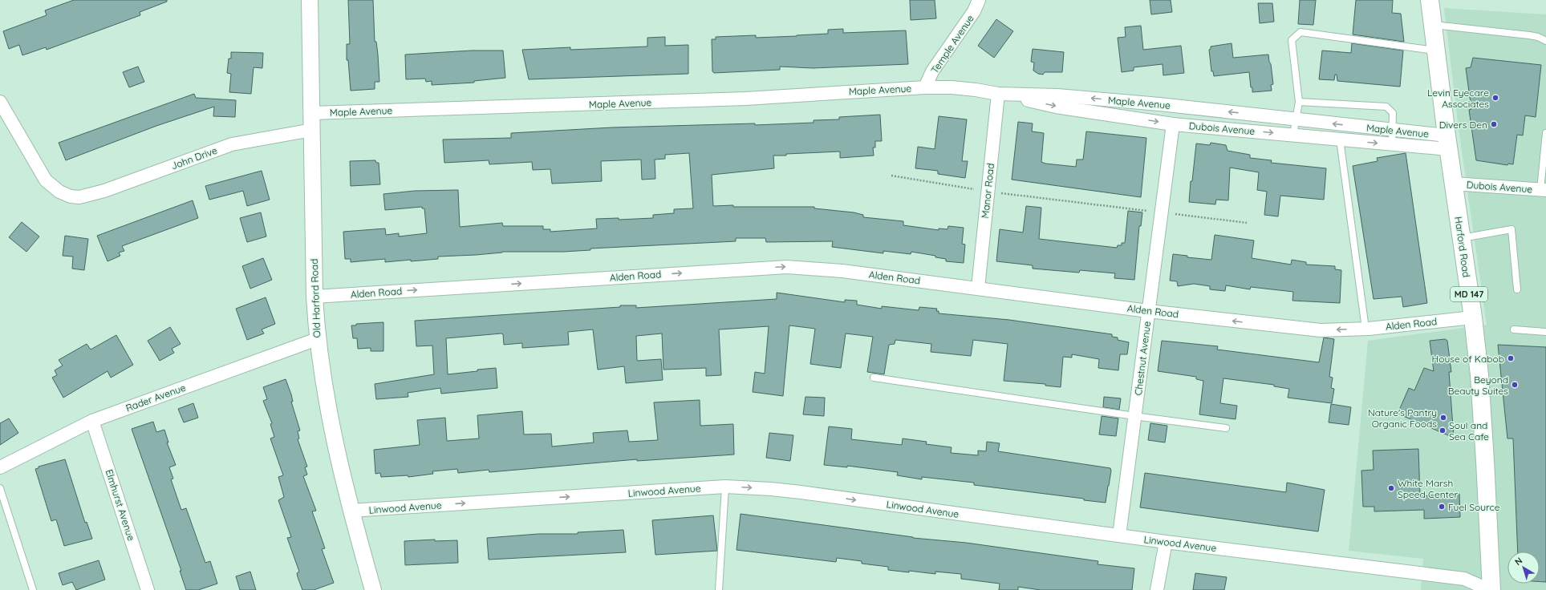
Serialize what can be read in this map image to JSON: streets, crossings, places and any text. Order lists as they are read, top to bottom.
{
  "streets": {
    "main road": ["Harford Road", "MD 147"],
    "street": [
      "Temple Avenue",
      "Maple Avenue",
      "Dubois Avenue",
      "John Drive",
      "Manor Road",
      "Alden Road",
      "Old Harford Road",
      "Chestnut Avenue",
      "Rader Avenue",
      "Linwood Avenue",
      "Elmhurst Avenue"
    ]
  },
  "crossings": [
    ["Temple Avenue", "Maple Avenue"],
    ["Maple Avenue", "Dubois Avenue"],
    ["Maple Avenue", "Manor Road"],
    ["Maple Avenue", "Harford Road"],
    ["Maple Avenue", "Old Harford Road"],
    ["Dubois Avenue", "Manor Road"],
    ["Dubois Avenue", "Harford Road"],
    ["Dubois Avenue", "Chestnut Avenue"],
    ["John Drive", "Old Harford Road"],
    ["Manor Road", "Alden Road"],
    ["Harford Road", "Alden Road"],
    ["Harford Road", "Linwood Avenue"],
    ["Alden Road", "Old Harford Road"],
    ["Alden Road", "Chestnut Avenue"],
    ["Old Harford Road", "Rader Avenue"],
    ["Old Harford Road", "Linwood Avenue"],
    ["Chestnut Avenue", "Linwood Avenue"],
    ["Rader Avenue", "Elmhurst Avenue"]
  ],
  "one_way": ["Dubois Avenue", "Linwood Avenue"],
  "places": [
    "Levin Eyecare Associates",
    "Divers Den",
    "House of Kabob",
    "Beyond Beauty Suites",
    "Nature's Pantry Organic Foods",
    "Soul and Sea Cafe",
    "White Marsh Speed Center",
    "Fuel Source"
  ],
  "north": "top left"
}
